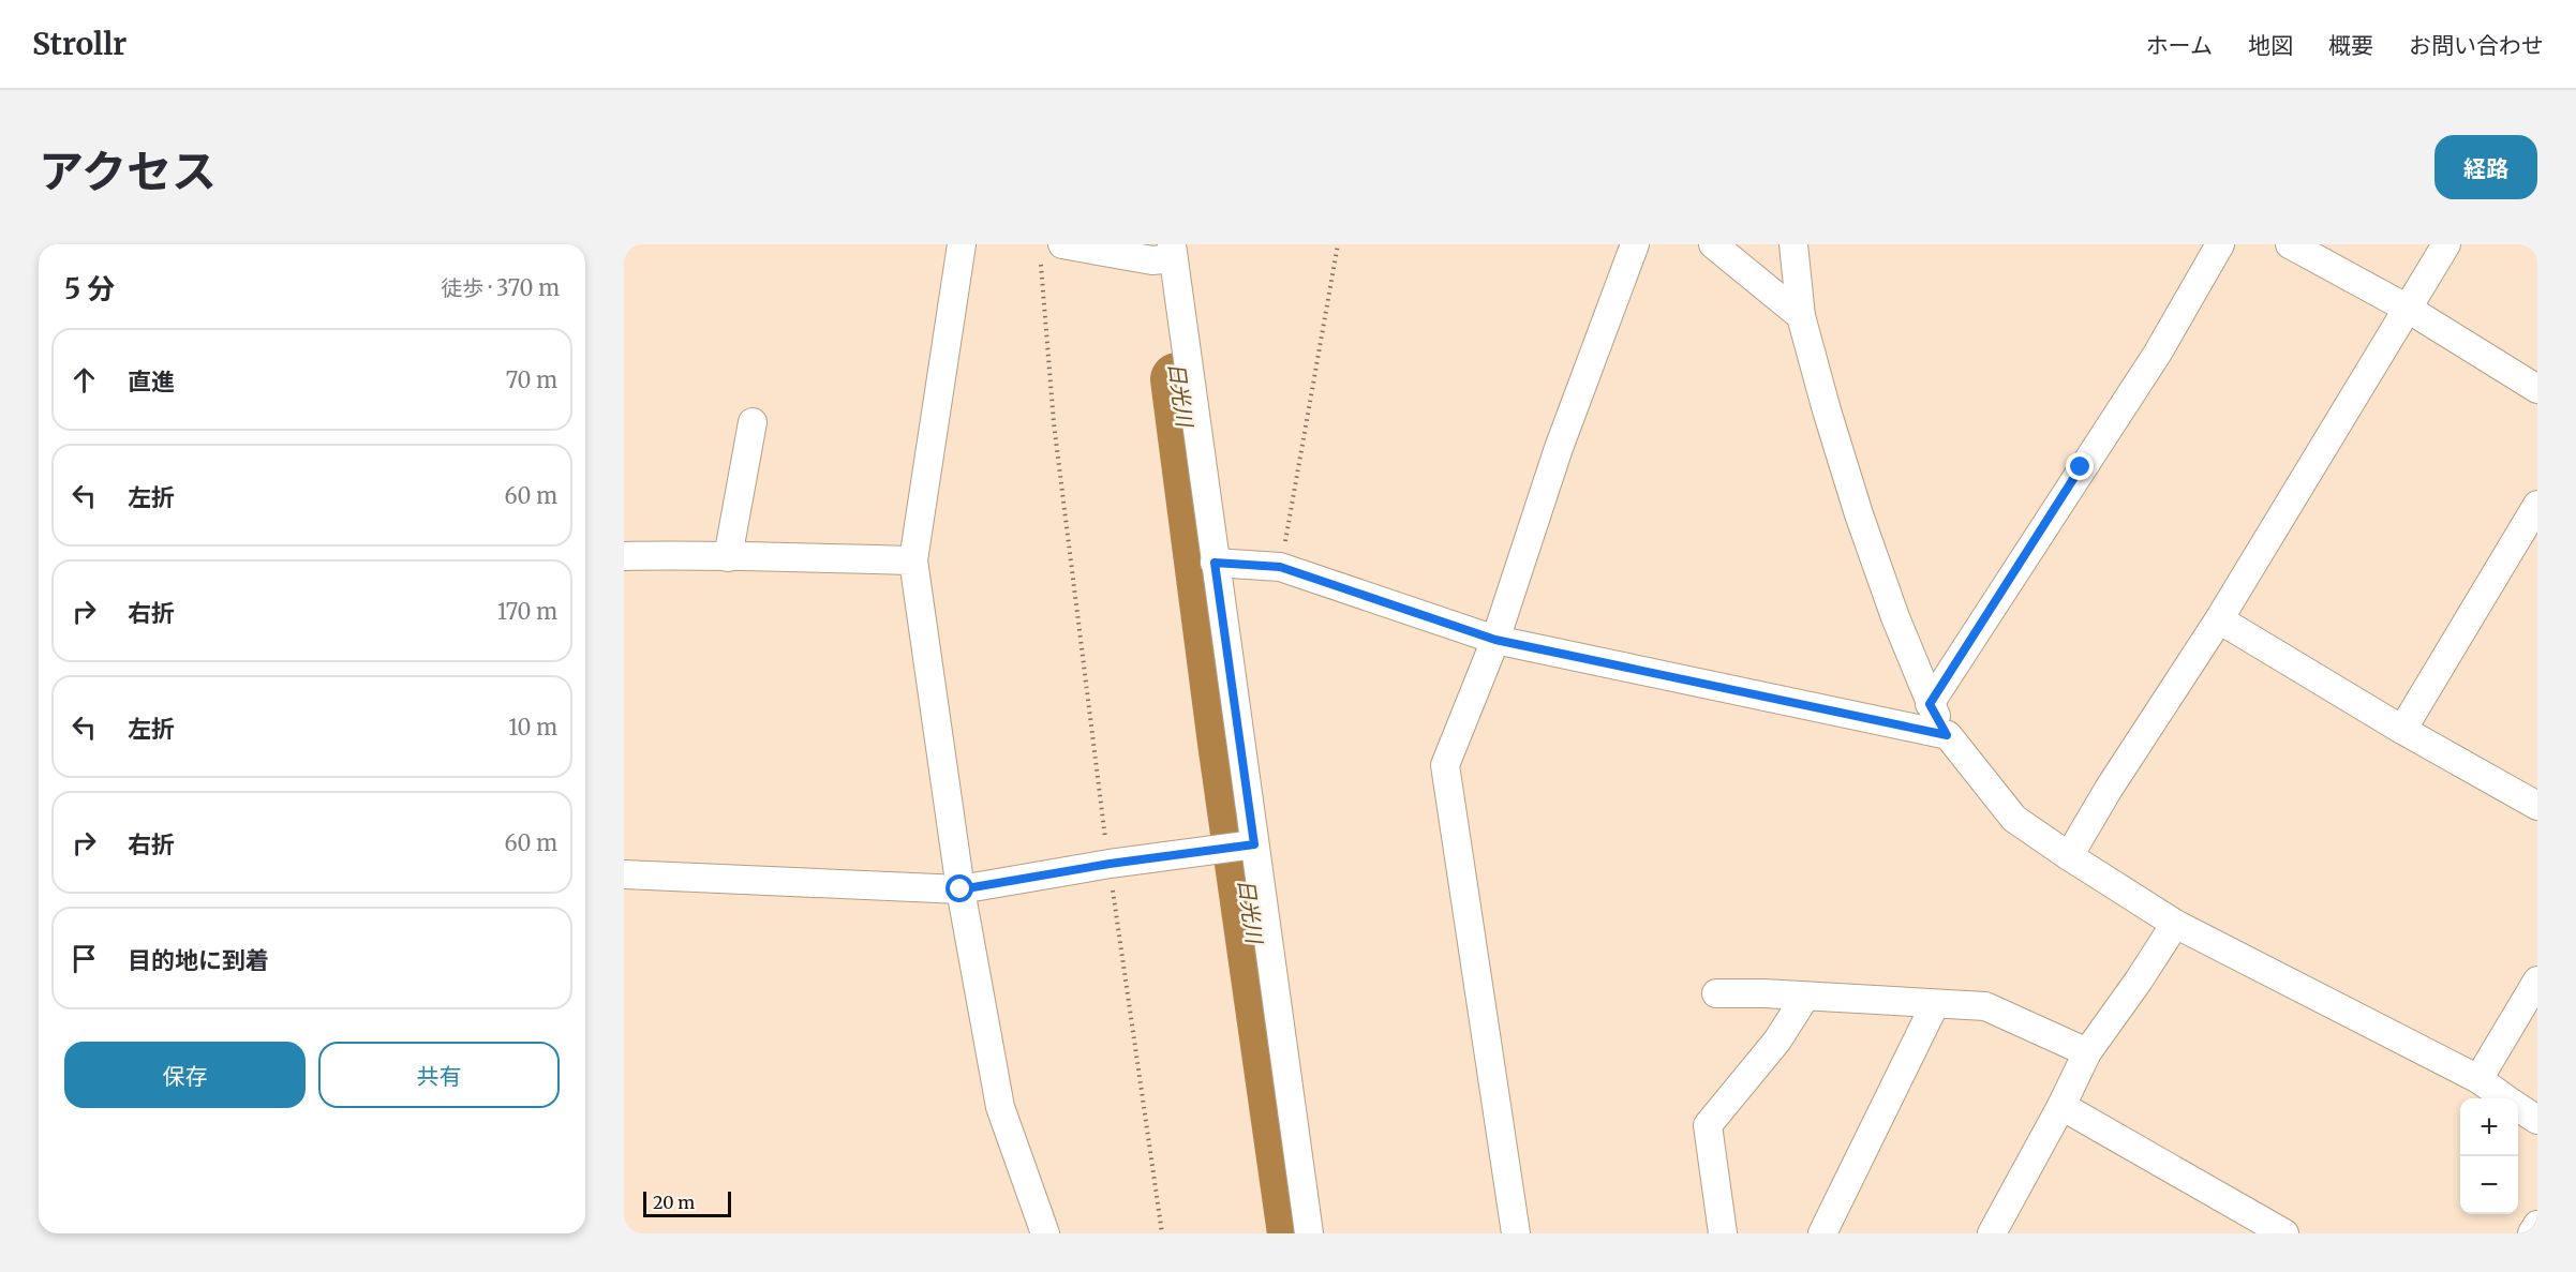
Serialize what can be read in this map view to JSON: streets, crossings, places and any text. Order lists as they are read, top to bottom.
{
  "water": ["日光川"],
  "scale_bar": "20 m",
  "page": {
    "header": "Strollr",
    "nav": [
      "ホーム",
      "地図",
      "概要",
      "お問い合わせ"
    ],
    "title": "アクセス",
    "buttons": [
      "経路",
      ["保存", "共有"]
    ],
    "heading": ["5 分", "徒歩 · 370 m"],
    "list": [
      ["直進", "70 m"],
      ["左折", "60 m"],
      ["右折", "170 m"],
      ["左折", "10 m"],
      ["右折", "60 m"],
      "目的地に到着"
    ],
    "map_buttons": ["+", "−"],
    "scale": "20 m"
  }
}
